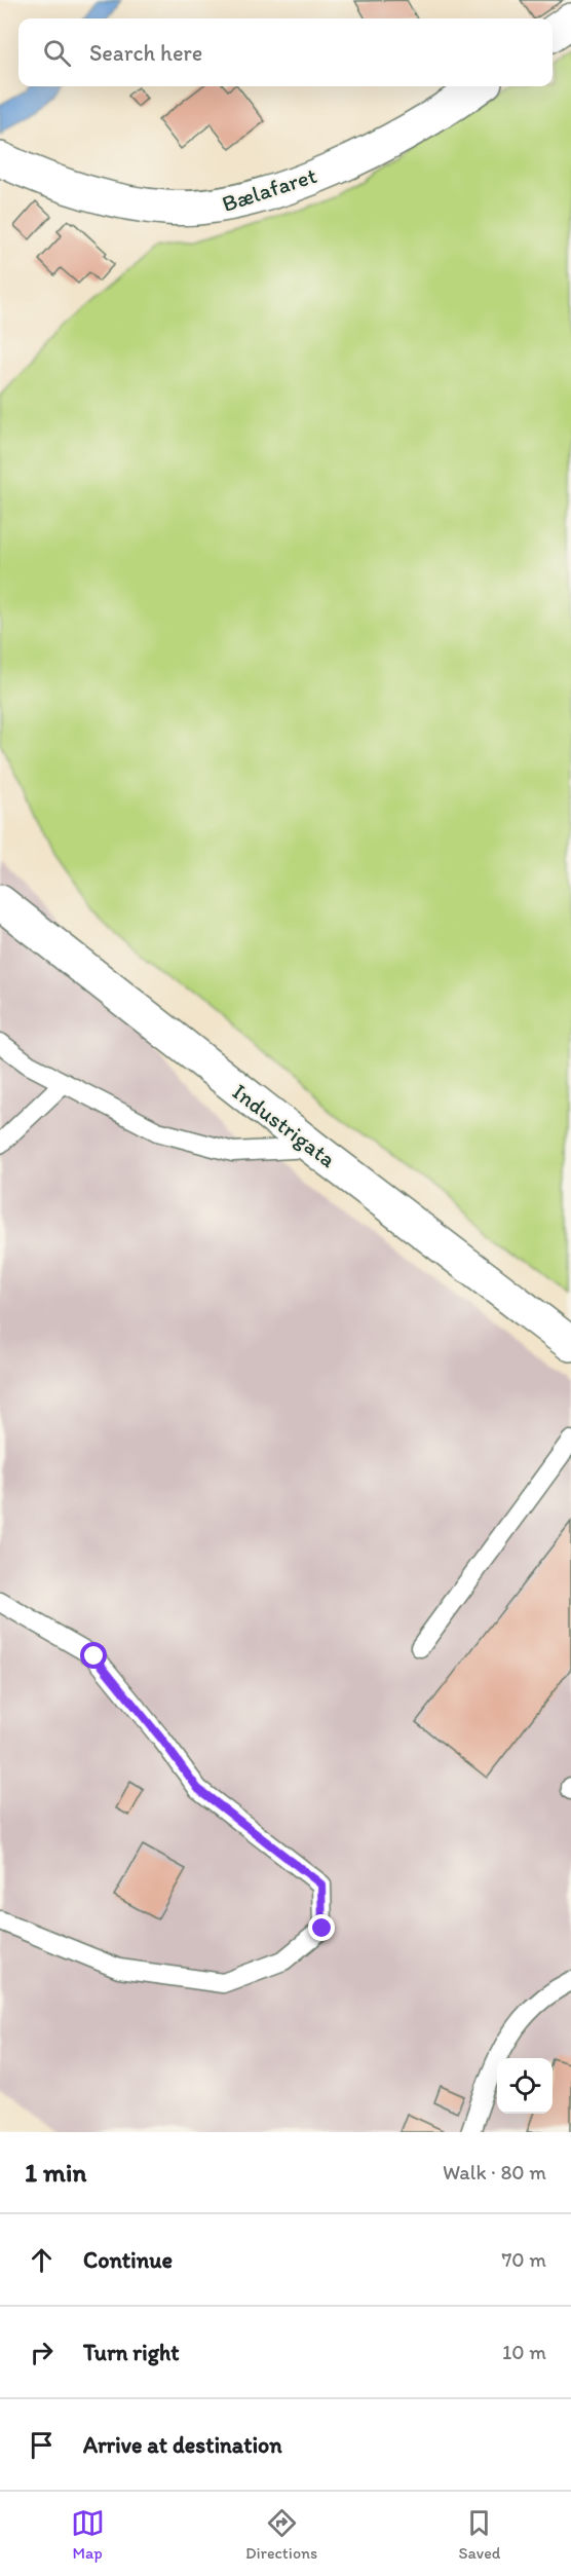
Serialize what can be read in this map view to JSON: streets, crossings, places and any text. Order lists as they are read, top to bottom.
{
  "streets": {
    "street": ["Bælafaret", "Industrigata"]
  },
  "page": {
    "search": "Search here",
    "heading": ["1 min", "Walk · 80 m"],
    "list": [
      ["Continue", "70 m"],
      ["Turn right", "10 m"],
      "Arrive at destination"
    ],
    "nav": ["Map", "Directions", "Saved"]
  }
}
